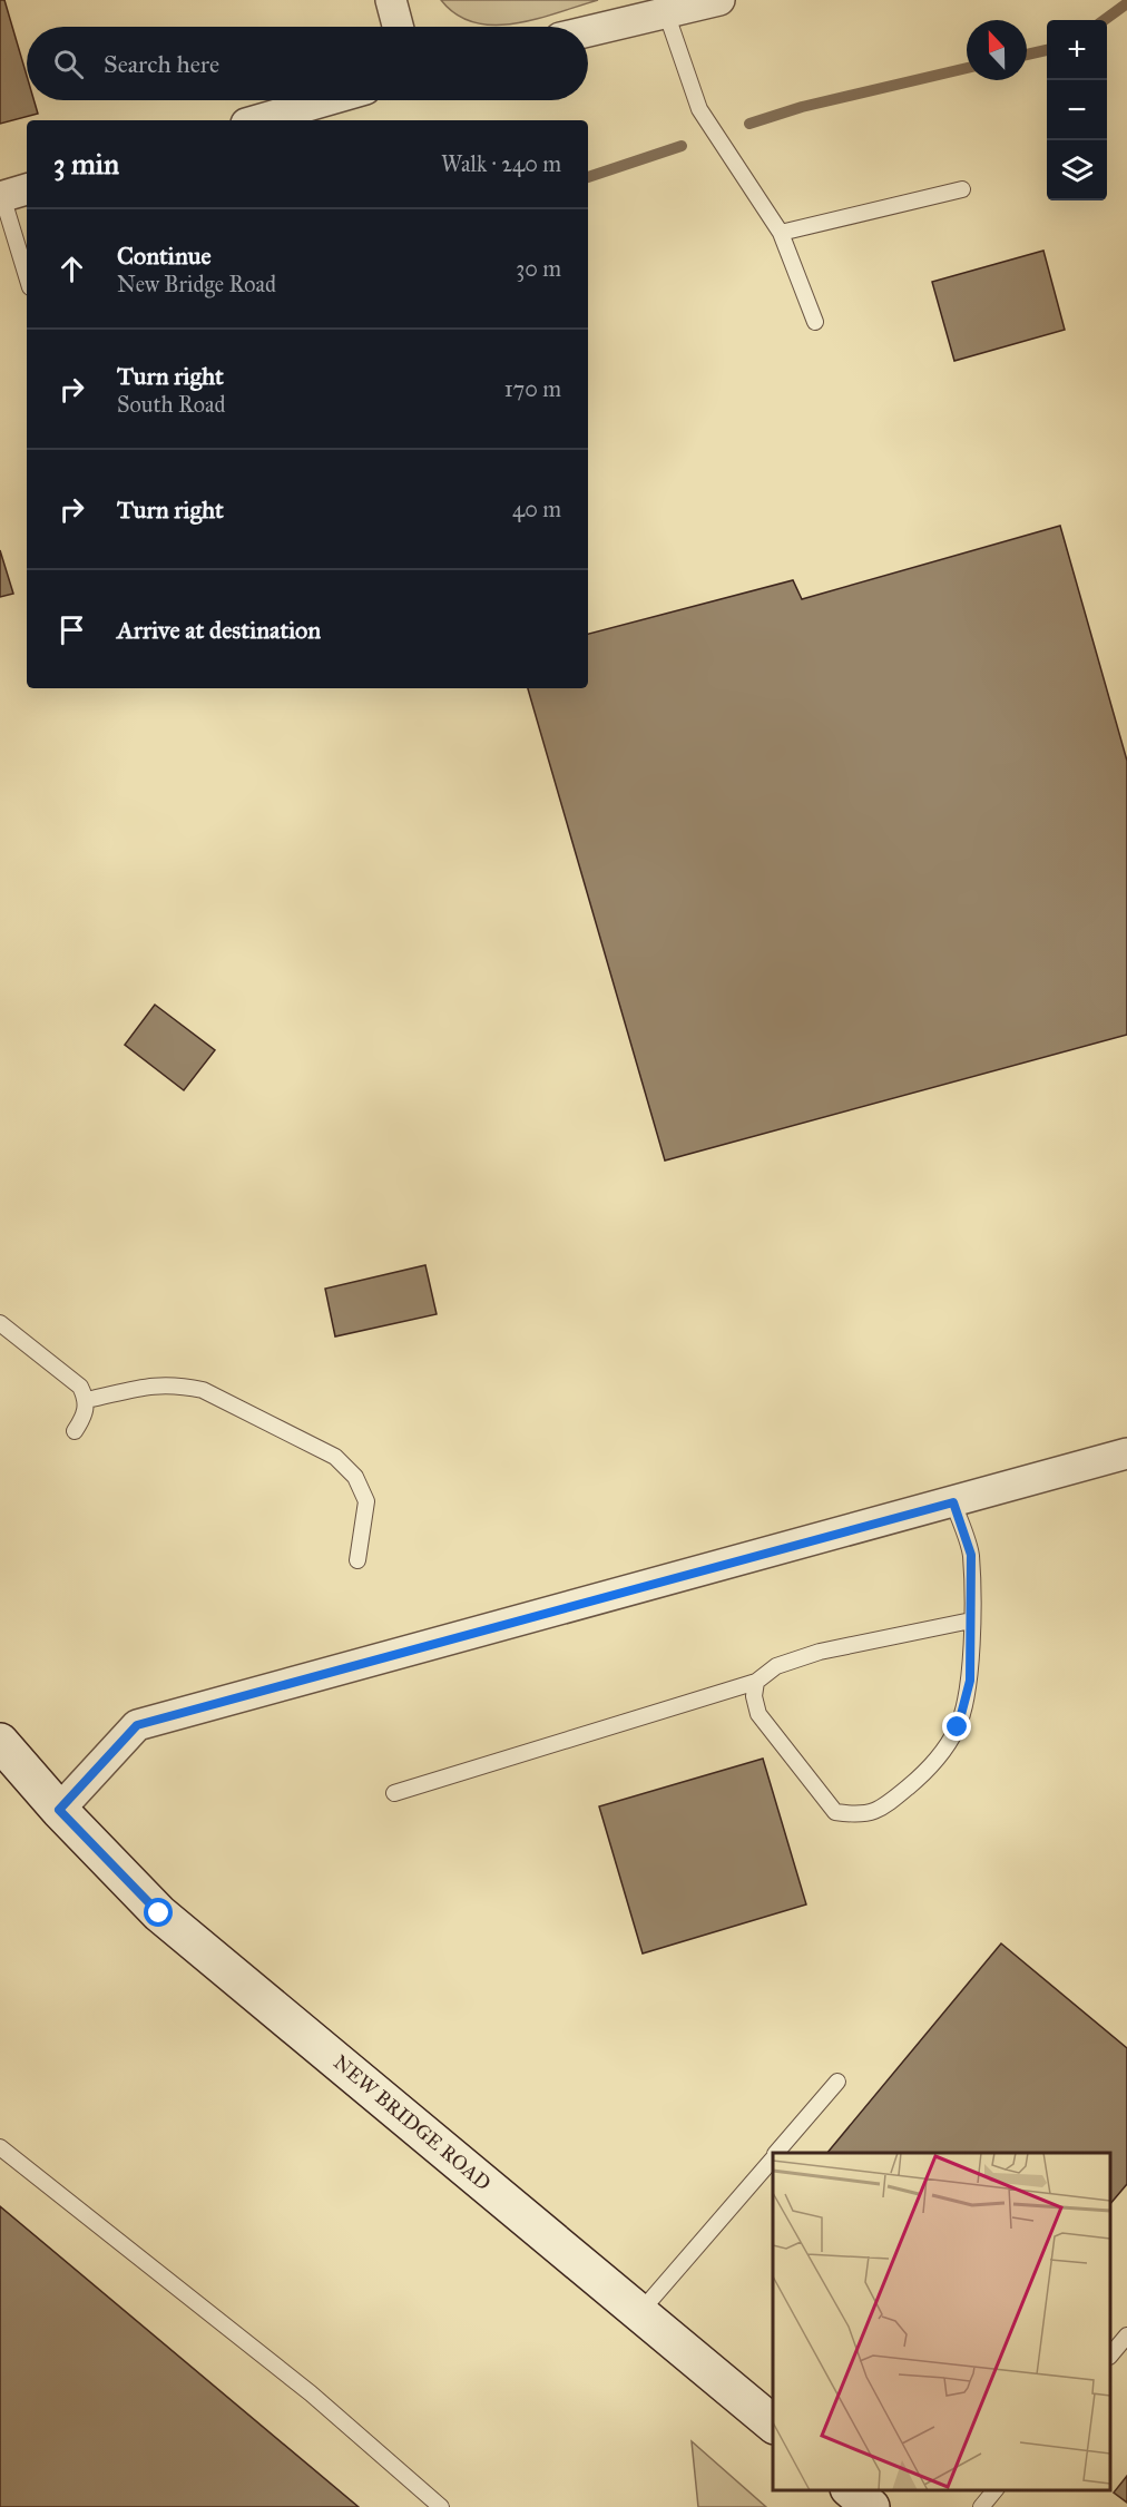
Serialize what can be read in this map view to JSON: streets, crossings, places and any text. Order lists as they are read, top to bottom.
{
  "streets": {
    "street": ["NEW BRIDGE ROAD"]
  },
  "north": "top",
  "page": {
    "map_buttons": ["+", "−"],
    "search": "Search here",
    "heading": ["3 min", "Walk · 240 m"],
    "list": [
      ["Continue", "New Bridge Road", "30 m"],
      ["Turn right", "South Road", "170 m"],
      ["Turn right", "40 m"],
      "Arrive at destination"
    ]
  }
}
